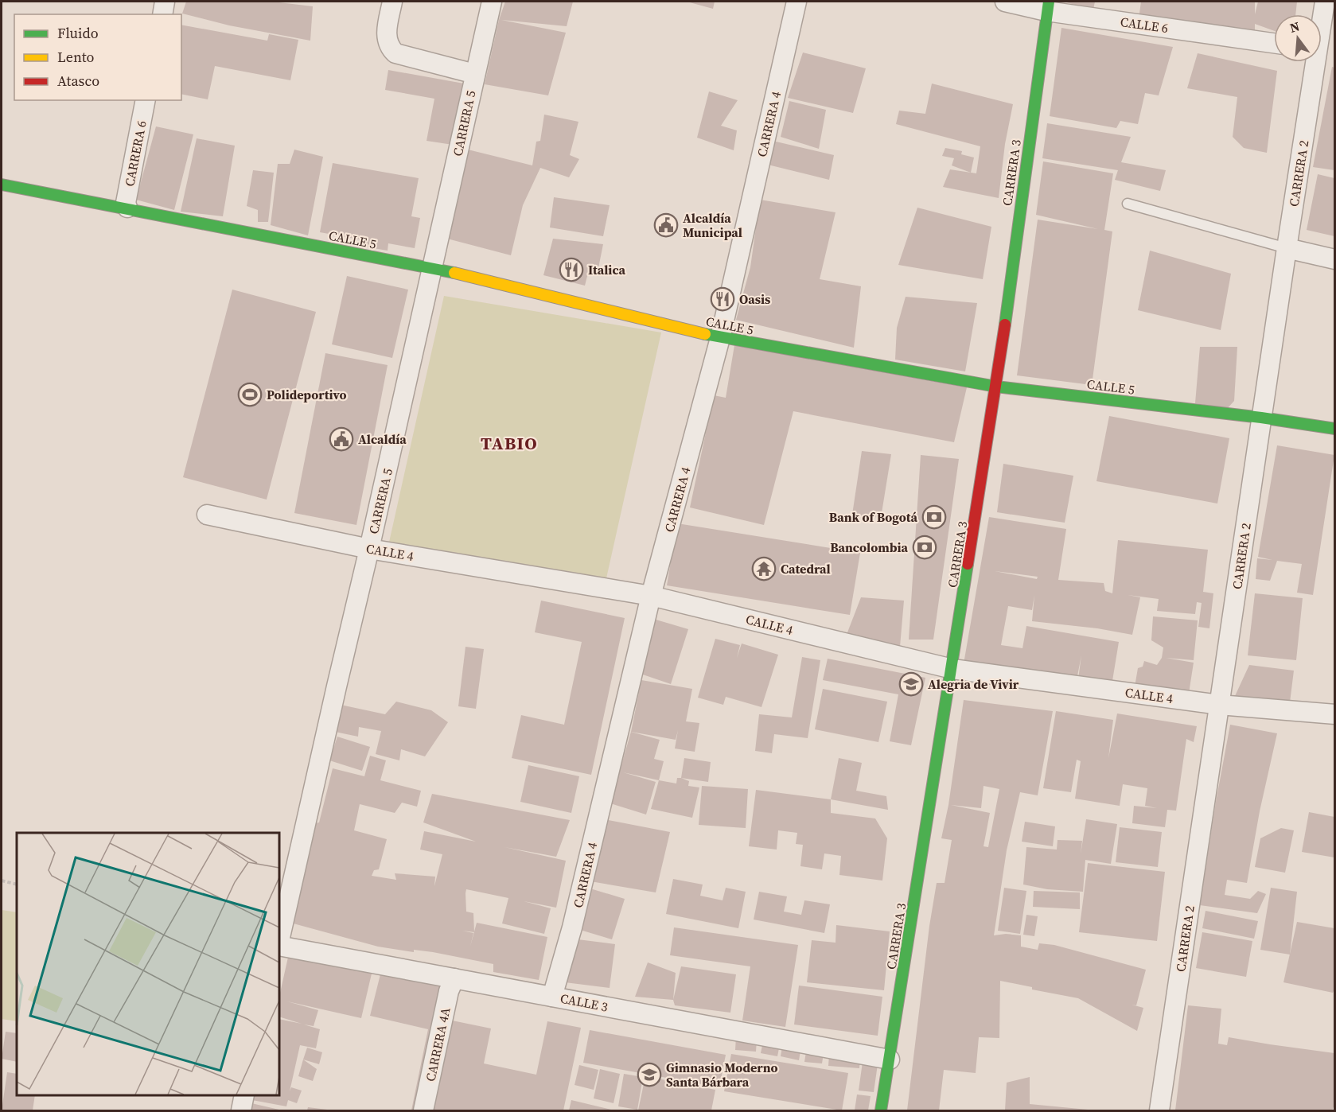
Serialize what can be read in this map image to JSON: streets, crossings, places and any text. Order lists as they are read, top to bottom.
{
  "streets": {
    "street": [
      "CALLE 6",
      "CARRERA 5",
      "CARRERA 4",
      "CARRERA 6",
      "CARRERA 3",
      "CARRERA 2",
      "CALLE 5",
      "CALLE 4",
      "CALLE 3",
      "CARRERA 4A"
    ]
  },
  "crossings": [
    ["CALLE 6", "CARRERA 3"],
    ["CARRERA 5", "CALLE 5"],
    ["CARRERA 5", "CALLE 4"],
    ["CARRERA 4", "CALLE 5"],
    ["CARRERA 4", "CALLE 4"],
    ["CARRERA 4", "CALLE 3"],
    ["CARRERA 6", "CALLE 5"],
    ["CARRERA 3", "CALLE 5"],
    ["CARRERA 3", "CALLE 4"],
    ["CARRERA 3", "CALLE 3"],
    ["CARRERA 2", "CALLE 5"],
    ["CARRERA 2", "CALLE 4"],
    ["CALLE 3", "CARRERA 4A"]
  ],
  "districts": ["TABIO"],
  "places": {
    "public building": ["Alcaldía Municipal", "Alcaldía"],
    "restaurant": ["Italica", "Oasis"],
    "sports": ["Polideportivo"],
    "bank": ["Bank of Bogotá", "Bancolombia"],
    "temple": ["Catedral"],
    "school or university": ["Alegria de Vivir", "Gimnasio Moderno Santa Bárbara"]
  },
  "legend": ["Fluido", "Lento", "Atasco"],
  "north": "top"
}
